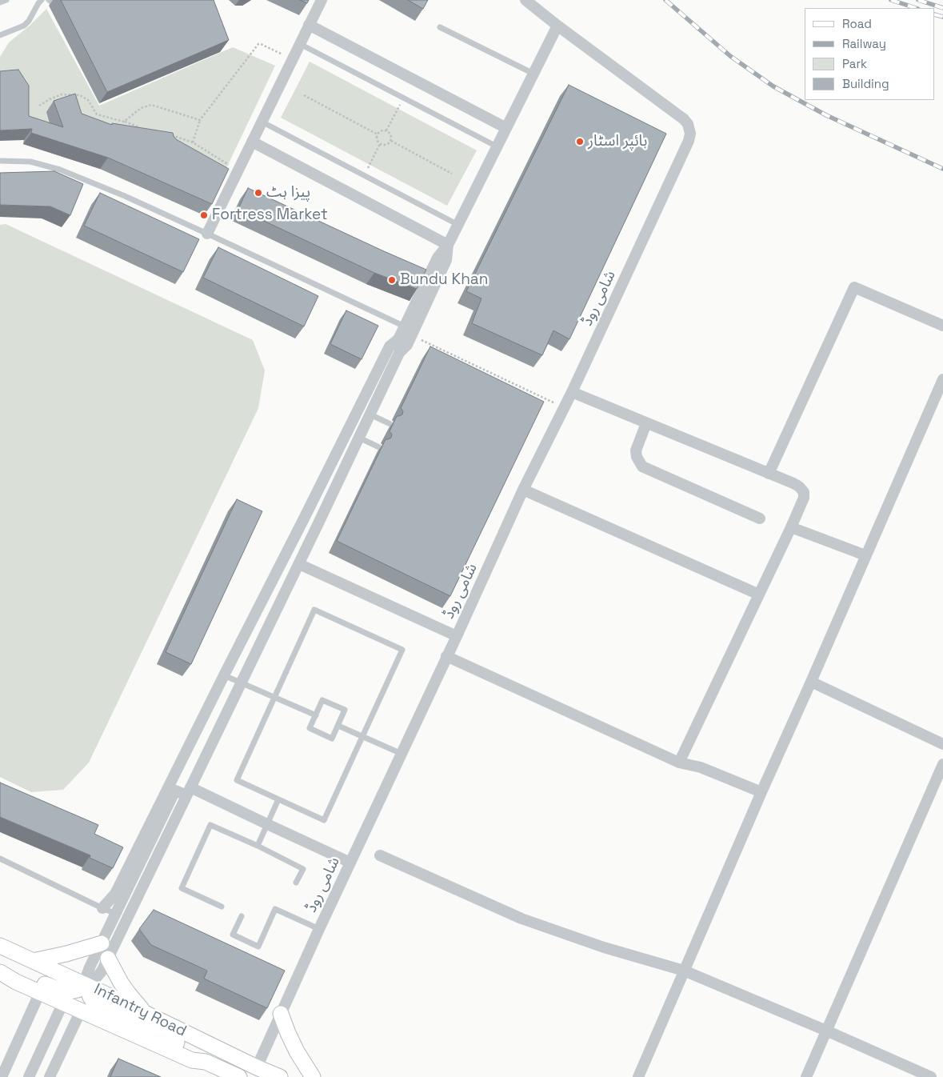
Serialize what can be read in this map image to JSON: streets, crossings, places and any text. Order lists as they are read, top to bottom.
{
  "streets": {
    "main road": ["Infantry Road"],
    "street": ["شامی روڈ"]
  },
  "crossings": [
    ["شامی روڈ", "Infantry Road"]
  ],
  "places": [
    "ہائپر اسٹار",
    "پیزا ہٹ",
    "Fortress Market",
    "Bundu Khan"
  ],
  "legend": [
    "Road",
    "Railway",
    "Park",
    "Building"
  ]
}
